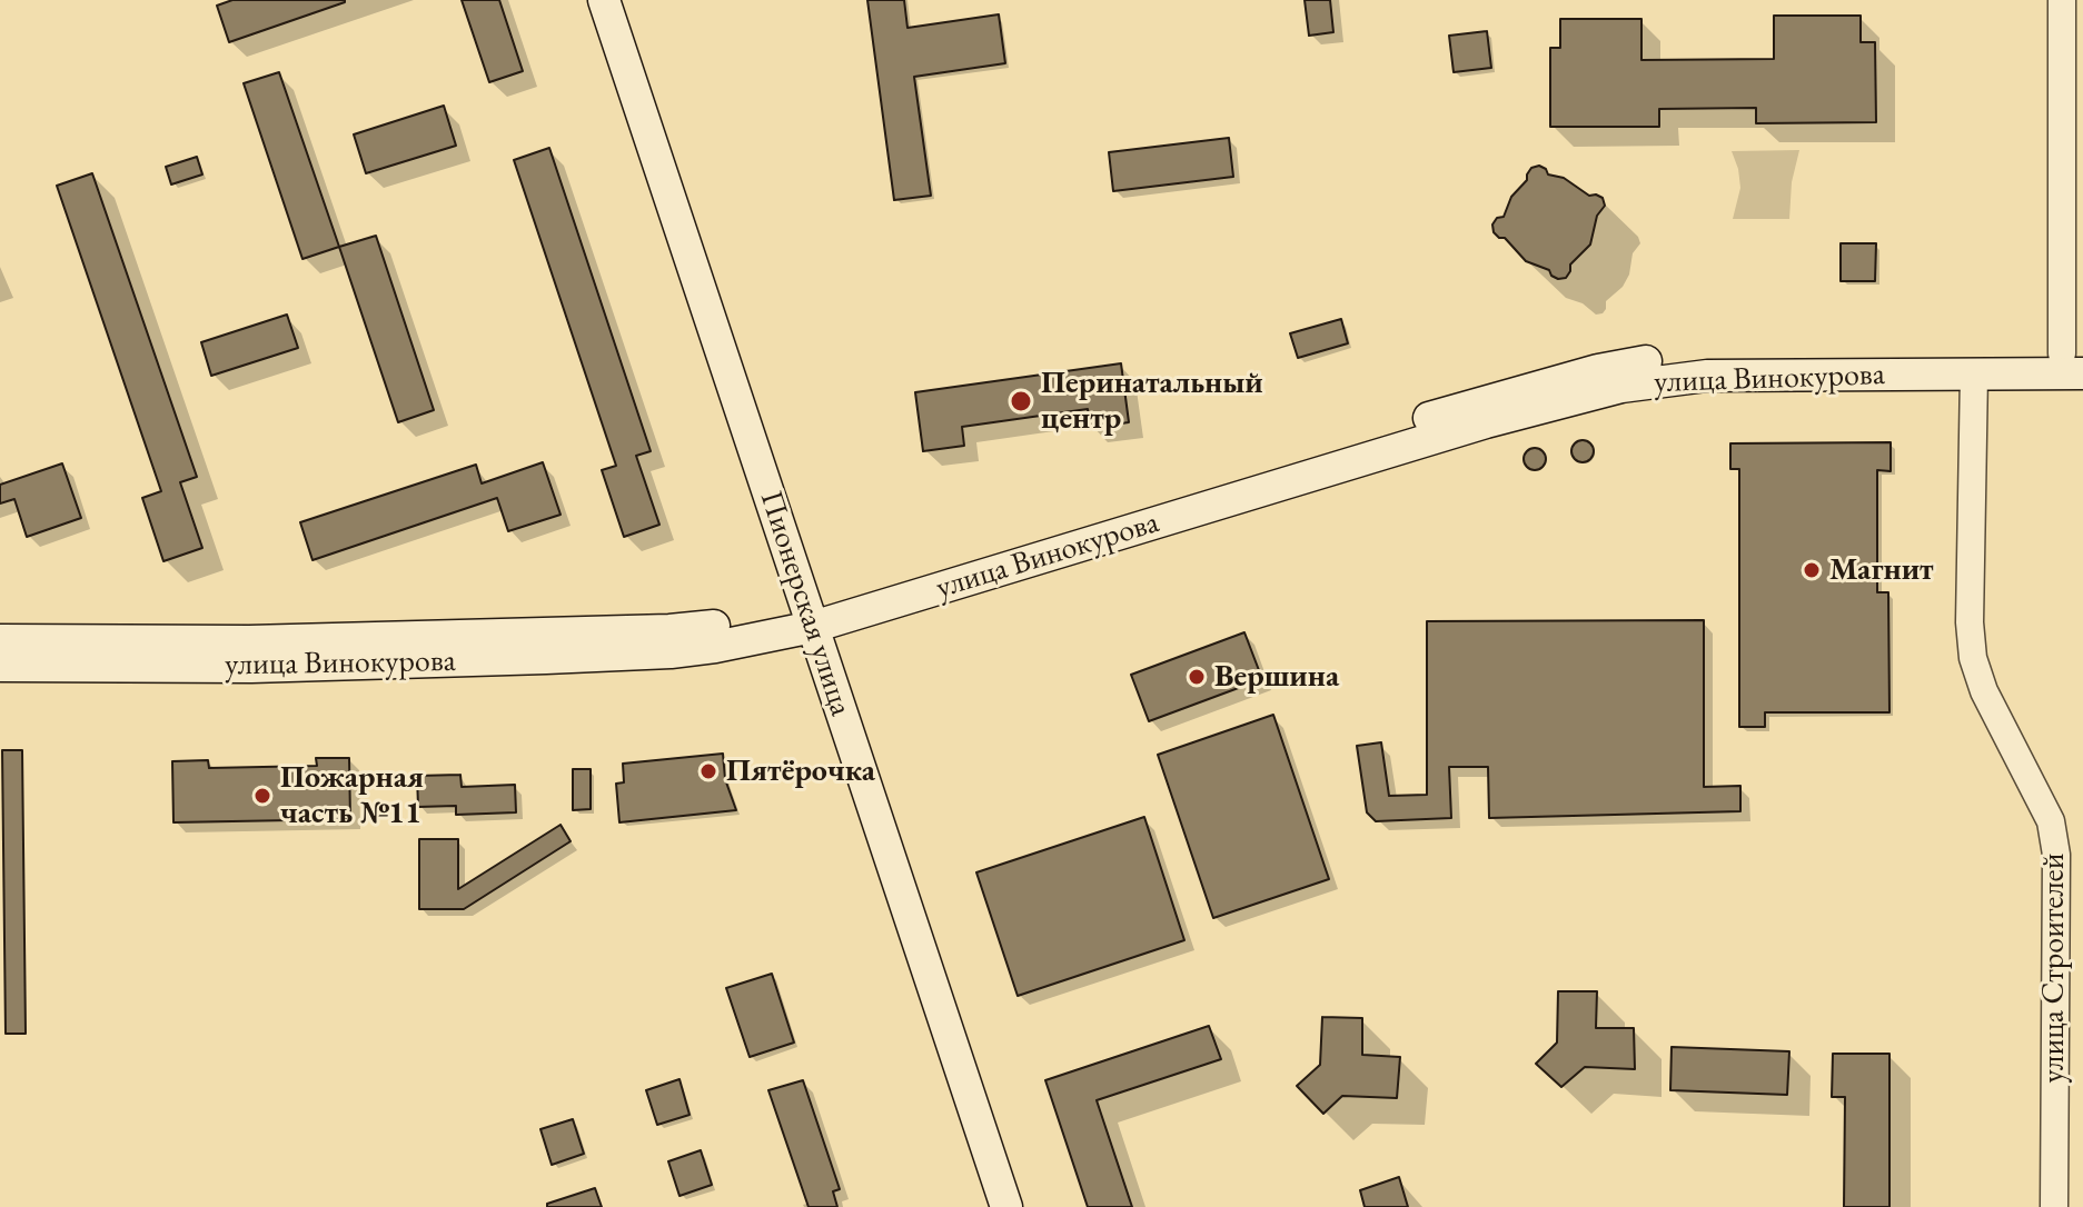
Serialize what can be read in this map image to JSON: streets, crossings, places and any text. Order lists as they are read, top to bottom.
{
  "streets": {
    "main road": ["улица Винокурова", "Пионерская улица"],
    "street": ["улица Строителей"]
  },
  "crossings": [
    ["улица Винокурова", "Пионерская улица"],
    ["улица Винокурова", "улица Строителей"]
  ],
  "places": [
    "Перинатальный центр",
    "Магнит",
    "Вершина",
    "Пятёрочка",
    "Пожарная часть №11"
  ]
}
